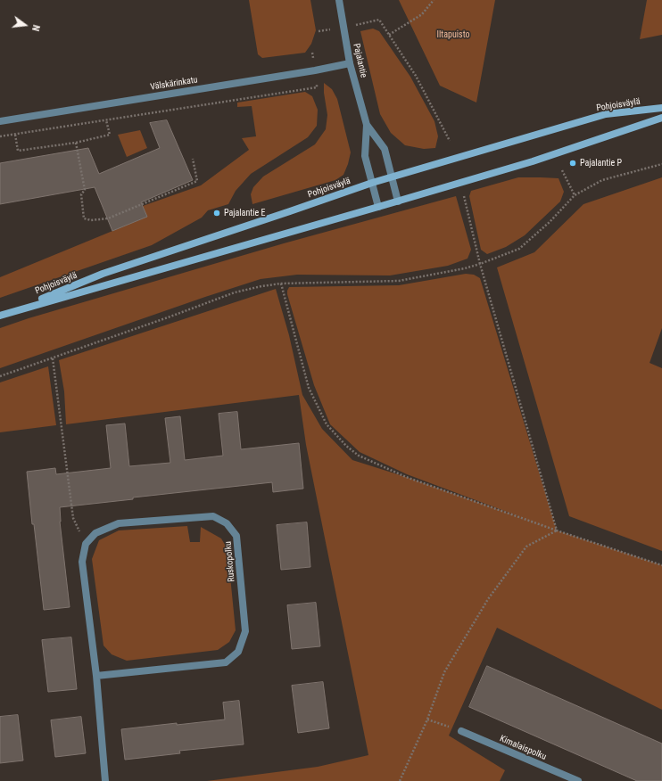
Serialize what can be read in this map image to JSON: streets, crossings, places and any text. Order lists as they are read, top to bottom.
{
  "streets": {
    "main road": ["Pohjoisväylä"],
    "street": [
      "Pajalantie",
      "Välskärinkatu",
      "Ruskopolku",
      "Kimalaispolku"
    ]
  },
  "crossings": [
    ["Pajalantie", "Välskärinkatu"],
    ["Pajalantie", "Pohjoisväylä"]
  ],
  "parks": ["Iltapuisto"],
  "places": ["Pajalantie P", "Pajalantie E"],
  "north": "right"
}
